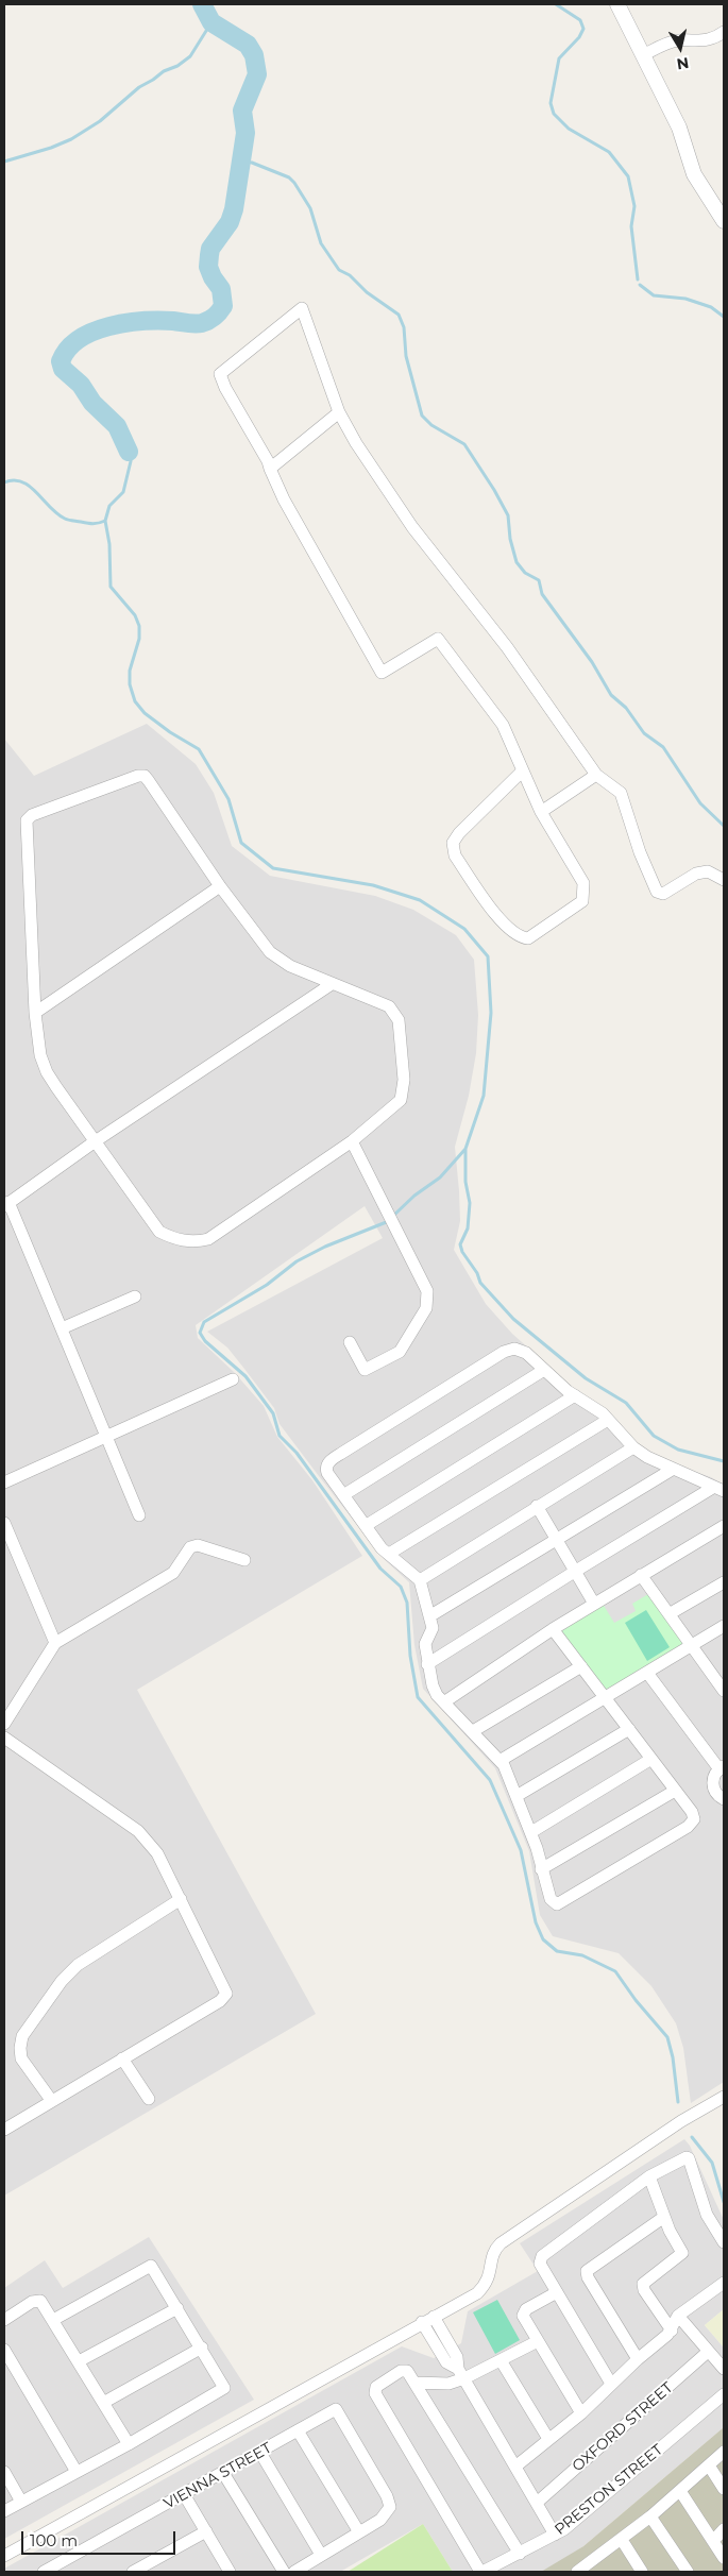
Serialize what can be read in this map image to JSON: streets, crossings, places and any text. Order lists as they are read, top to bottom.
{
  "streets": {
    "street": ["OXFORD STREET", "VIENNA STREET", "PRESTON STREET"]
  },
  "scale_bar": "100 m",
  "north": "bottom"
}
